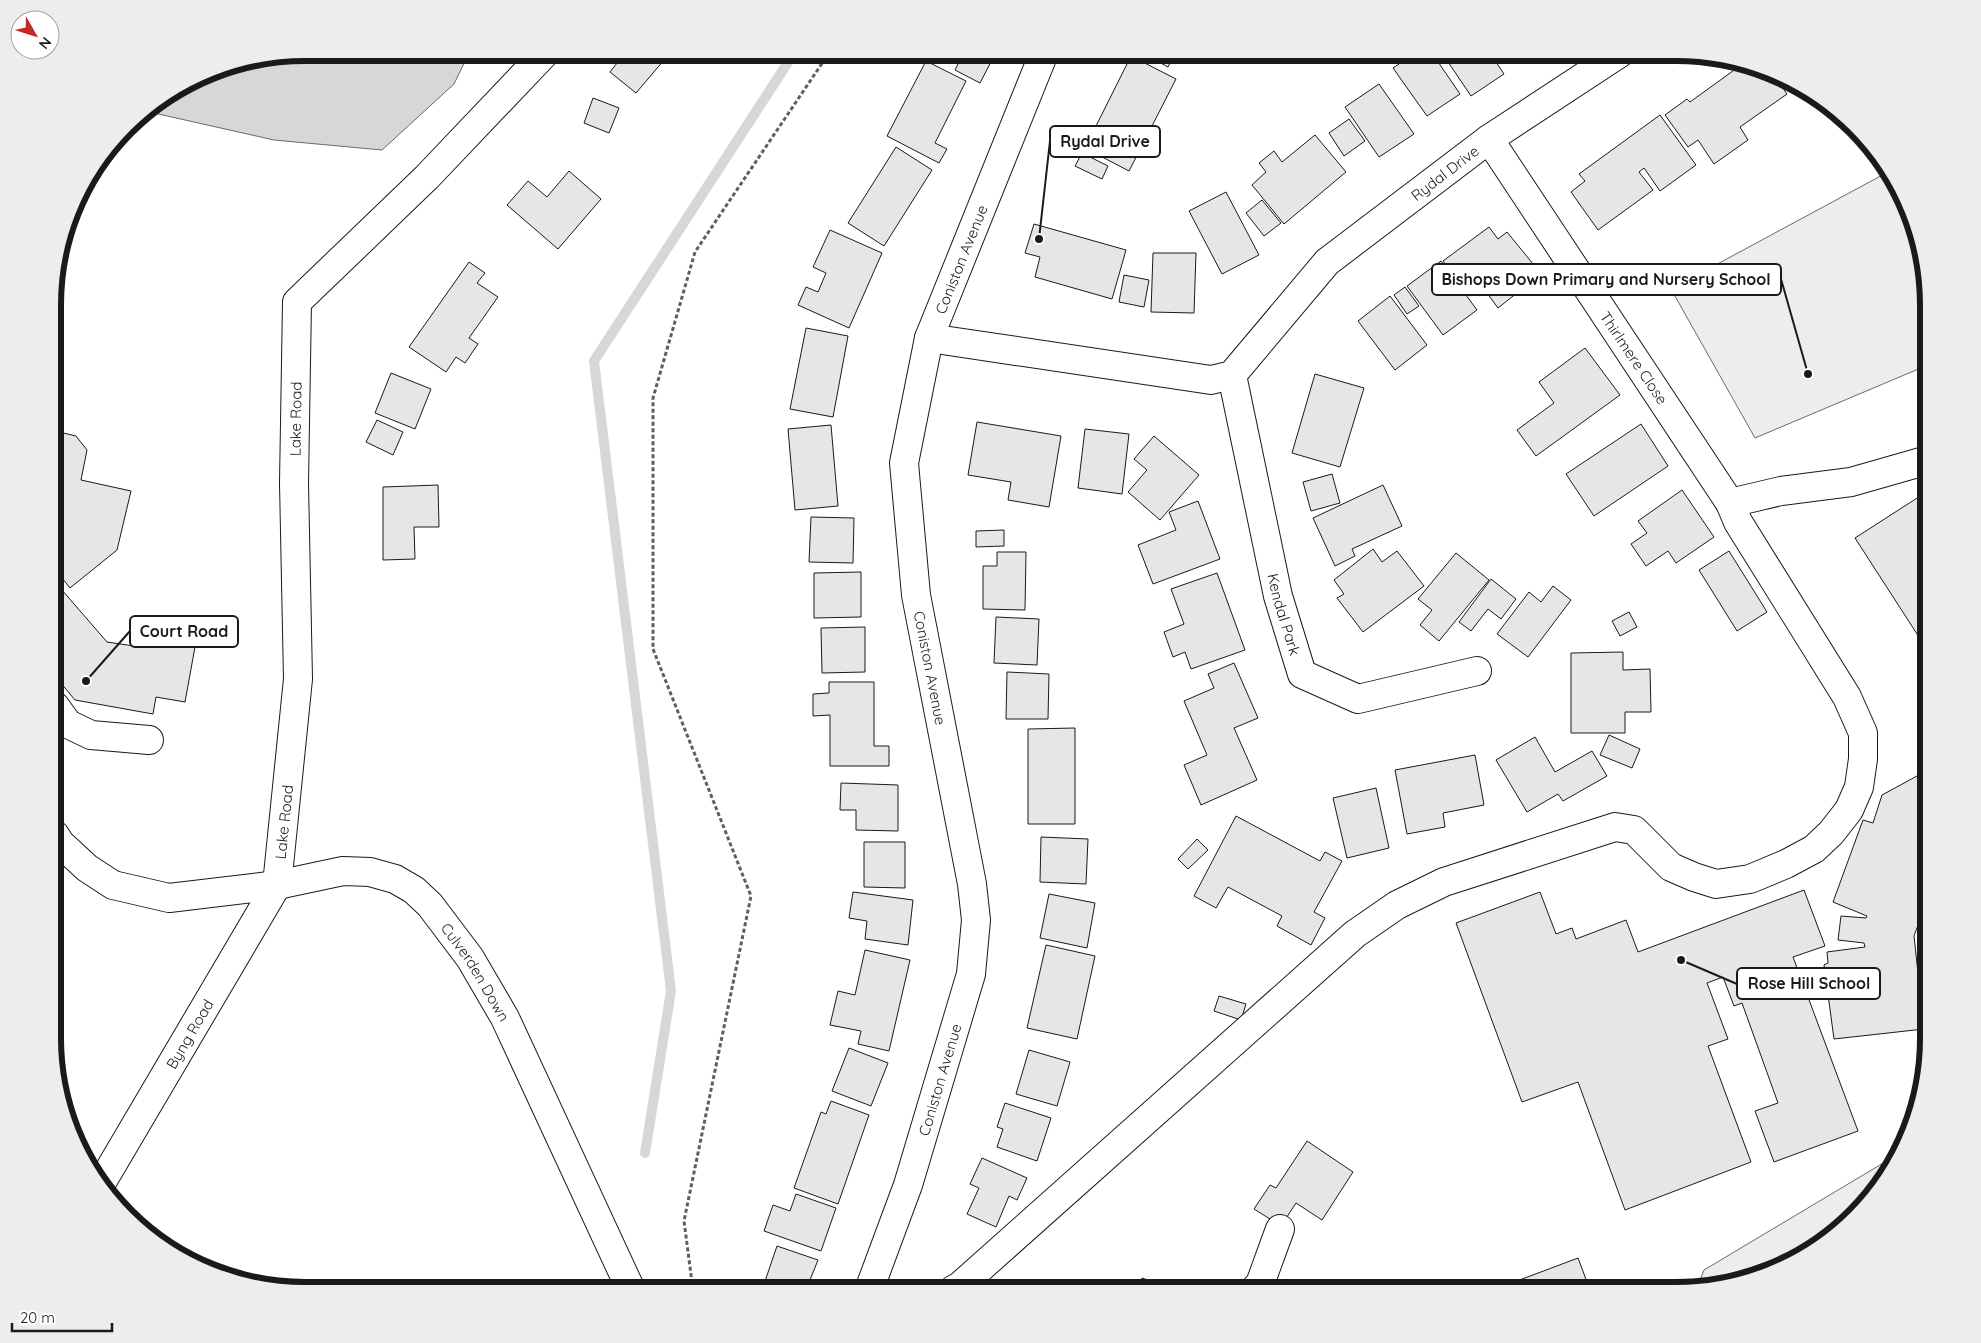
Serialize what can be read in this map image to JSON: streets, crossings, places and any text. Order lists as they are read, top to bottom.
{
  "streets": {
    "street": [
      "Rydal Drive",
      "Coniston Avenue",
      "Thirlmere Close",
      "Lake Road",
      "Kendal Park",
      "Culverden Down",
      "Byng Road"
    ]
  },
  "crossings": [
    ["Rydal Drive", "Thirlmere Close"],
    ["Rydal Drive", "Kendal Park"],
    ["Lake Road", "Culverden Down"],
    ["Lake Road", "Byng Road"],
    ["Culverden Down", "Byng Road"]
  ],
  "places": [
    "Rydal Drive",
    "Bishops Down Primary and Nursery School",
    "Court Road",
    "Rose Hill School"
  ],
  "scale_bar": "20 m",
  "north": "bottom right"
}
